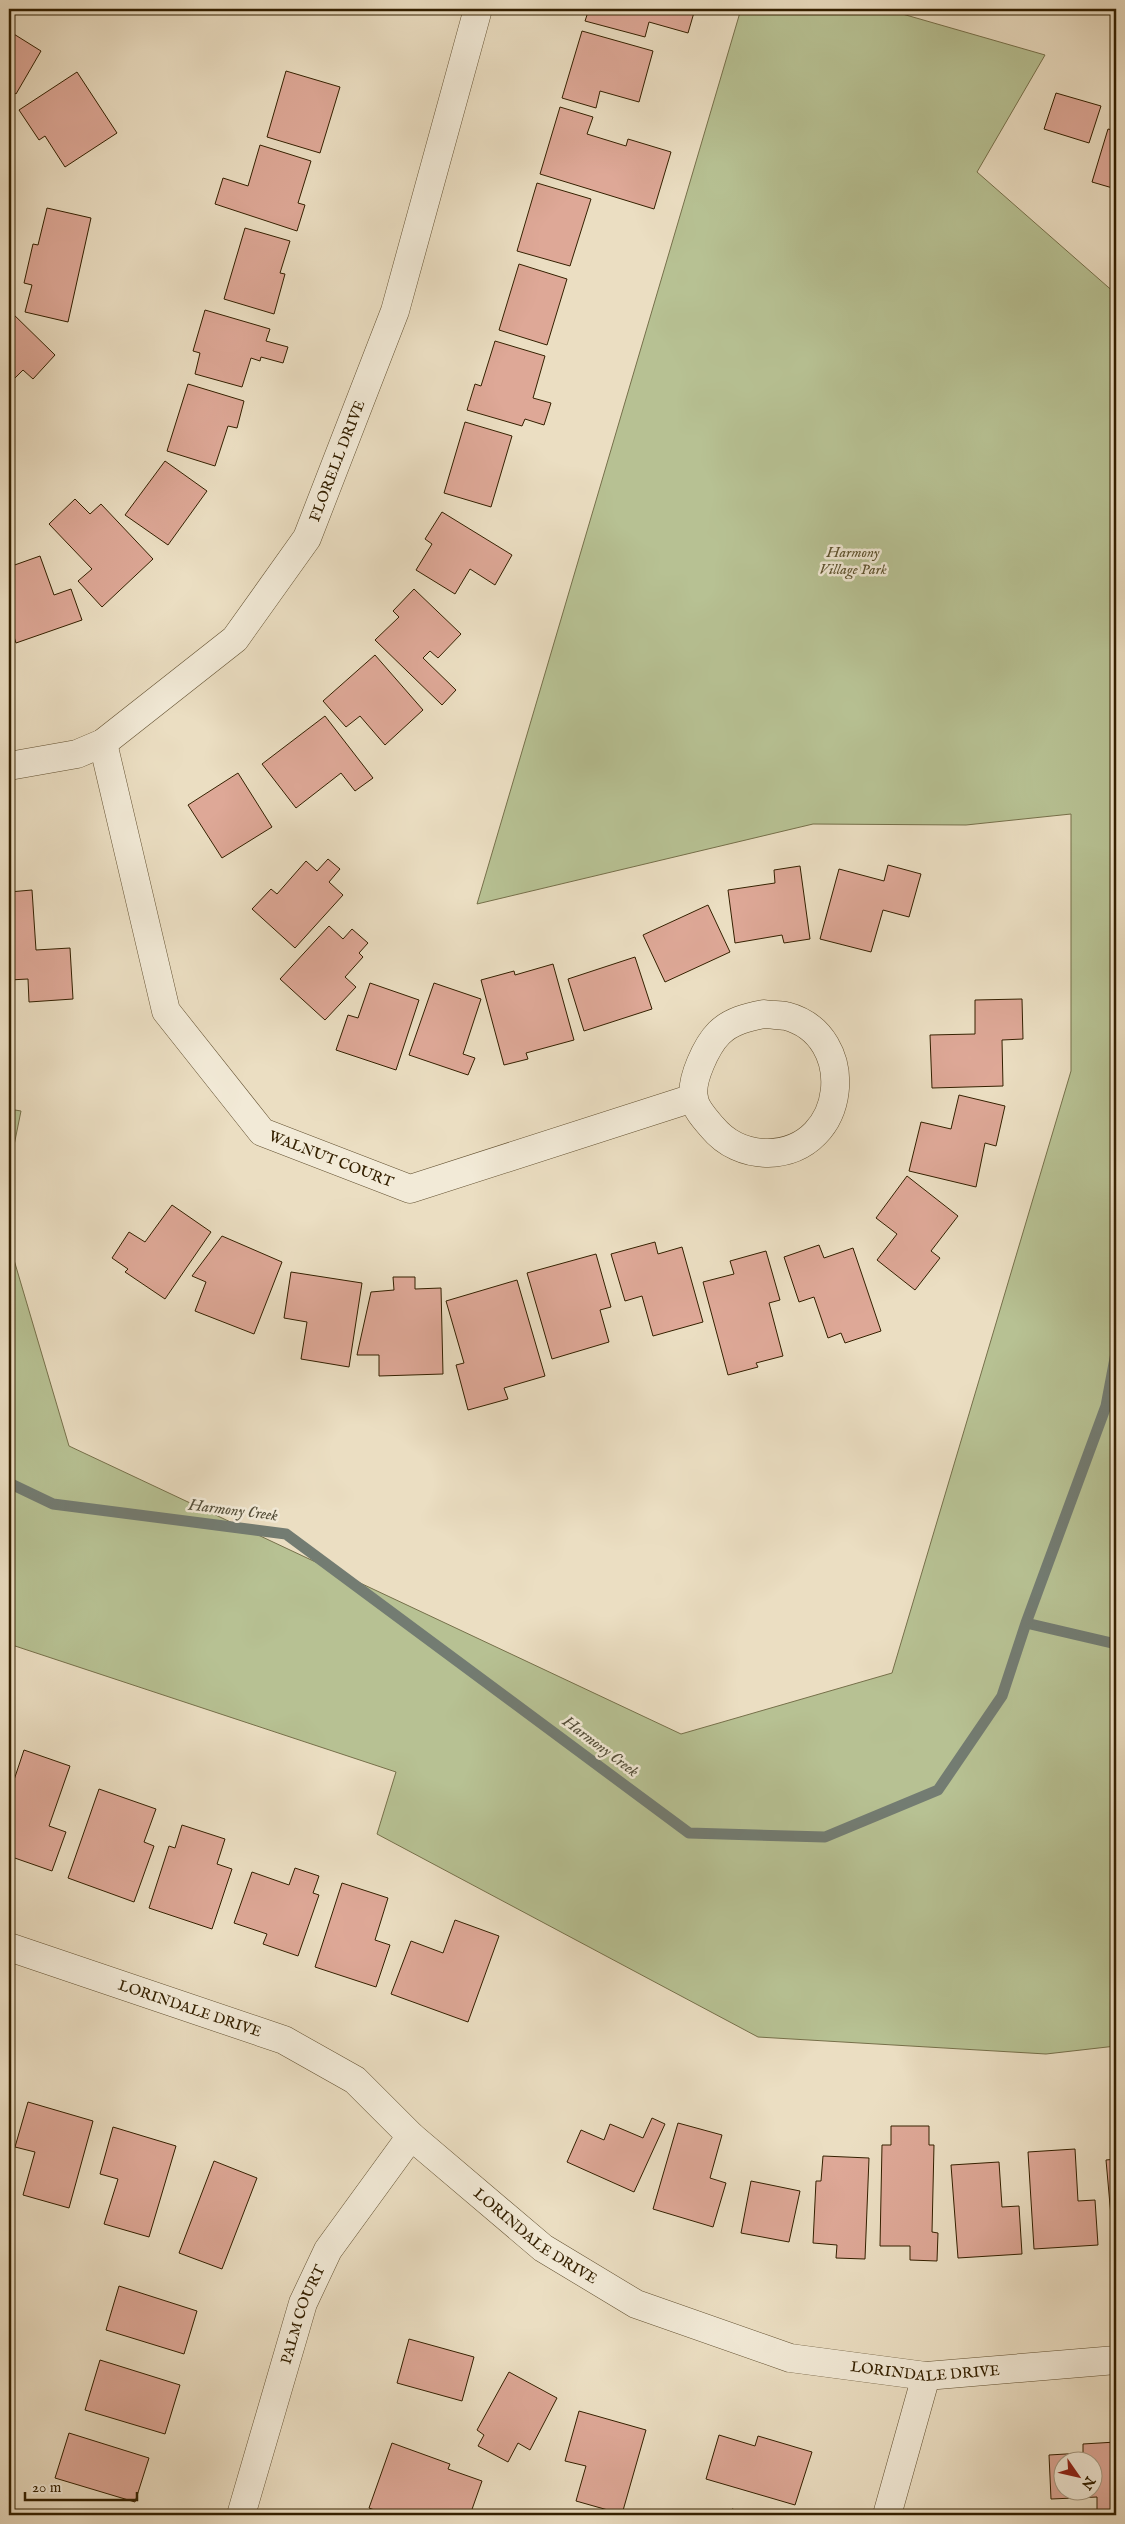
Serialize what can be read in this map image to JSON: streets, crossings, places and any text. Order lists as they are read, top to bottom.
{
  "streets": {
    "street": [
      "FLORELL DRIVE",
      "WALNUT COURT",
      "LORINDALE DRIVE",
      "PALM COURT"
    ]
  },
  "crossings": [
    ["FLORELL DRIVE", "WALNUT COURT"],
    ["LORINDALE DRIVE", "PALM COURT"]
  ],
  "water": ["Harmony Creek"],
  "parks": ["Harmony Village Park"],
  "scale_bar": "20 m",
  "north": "bottom right"
}
